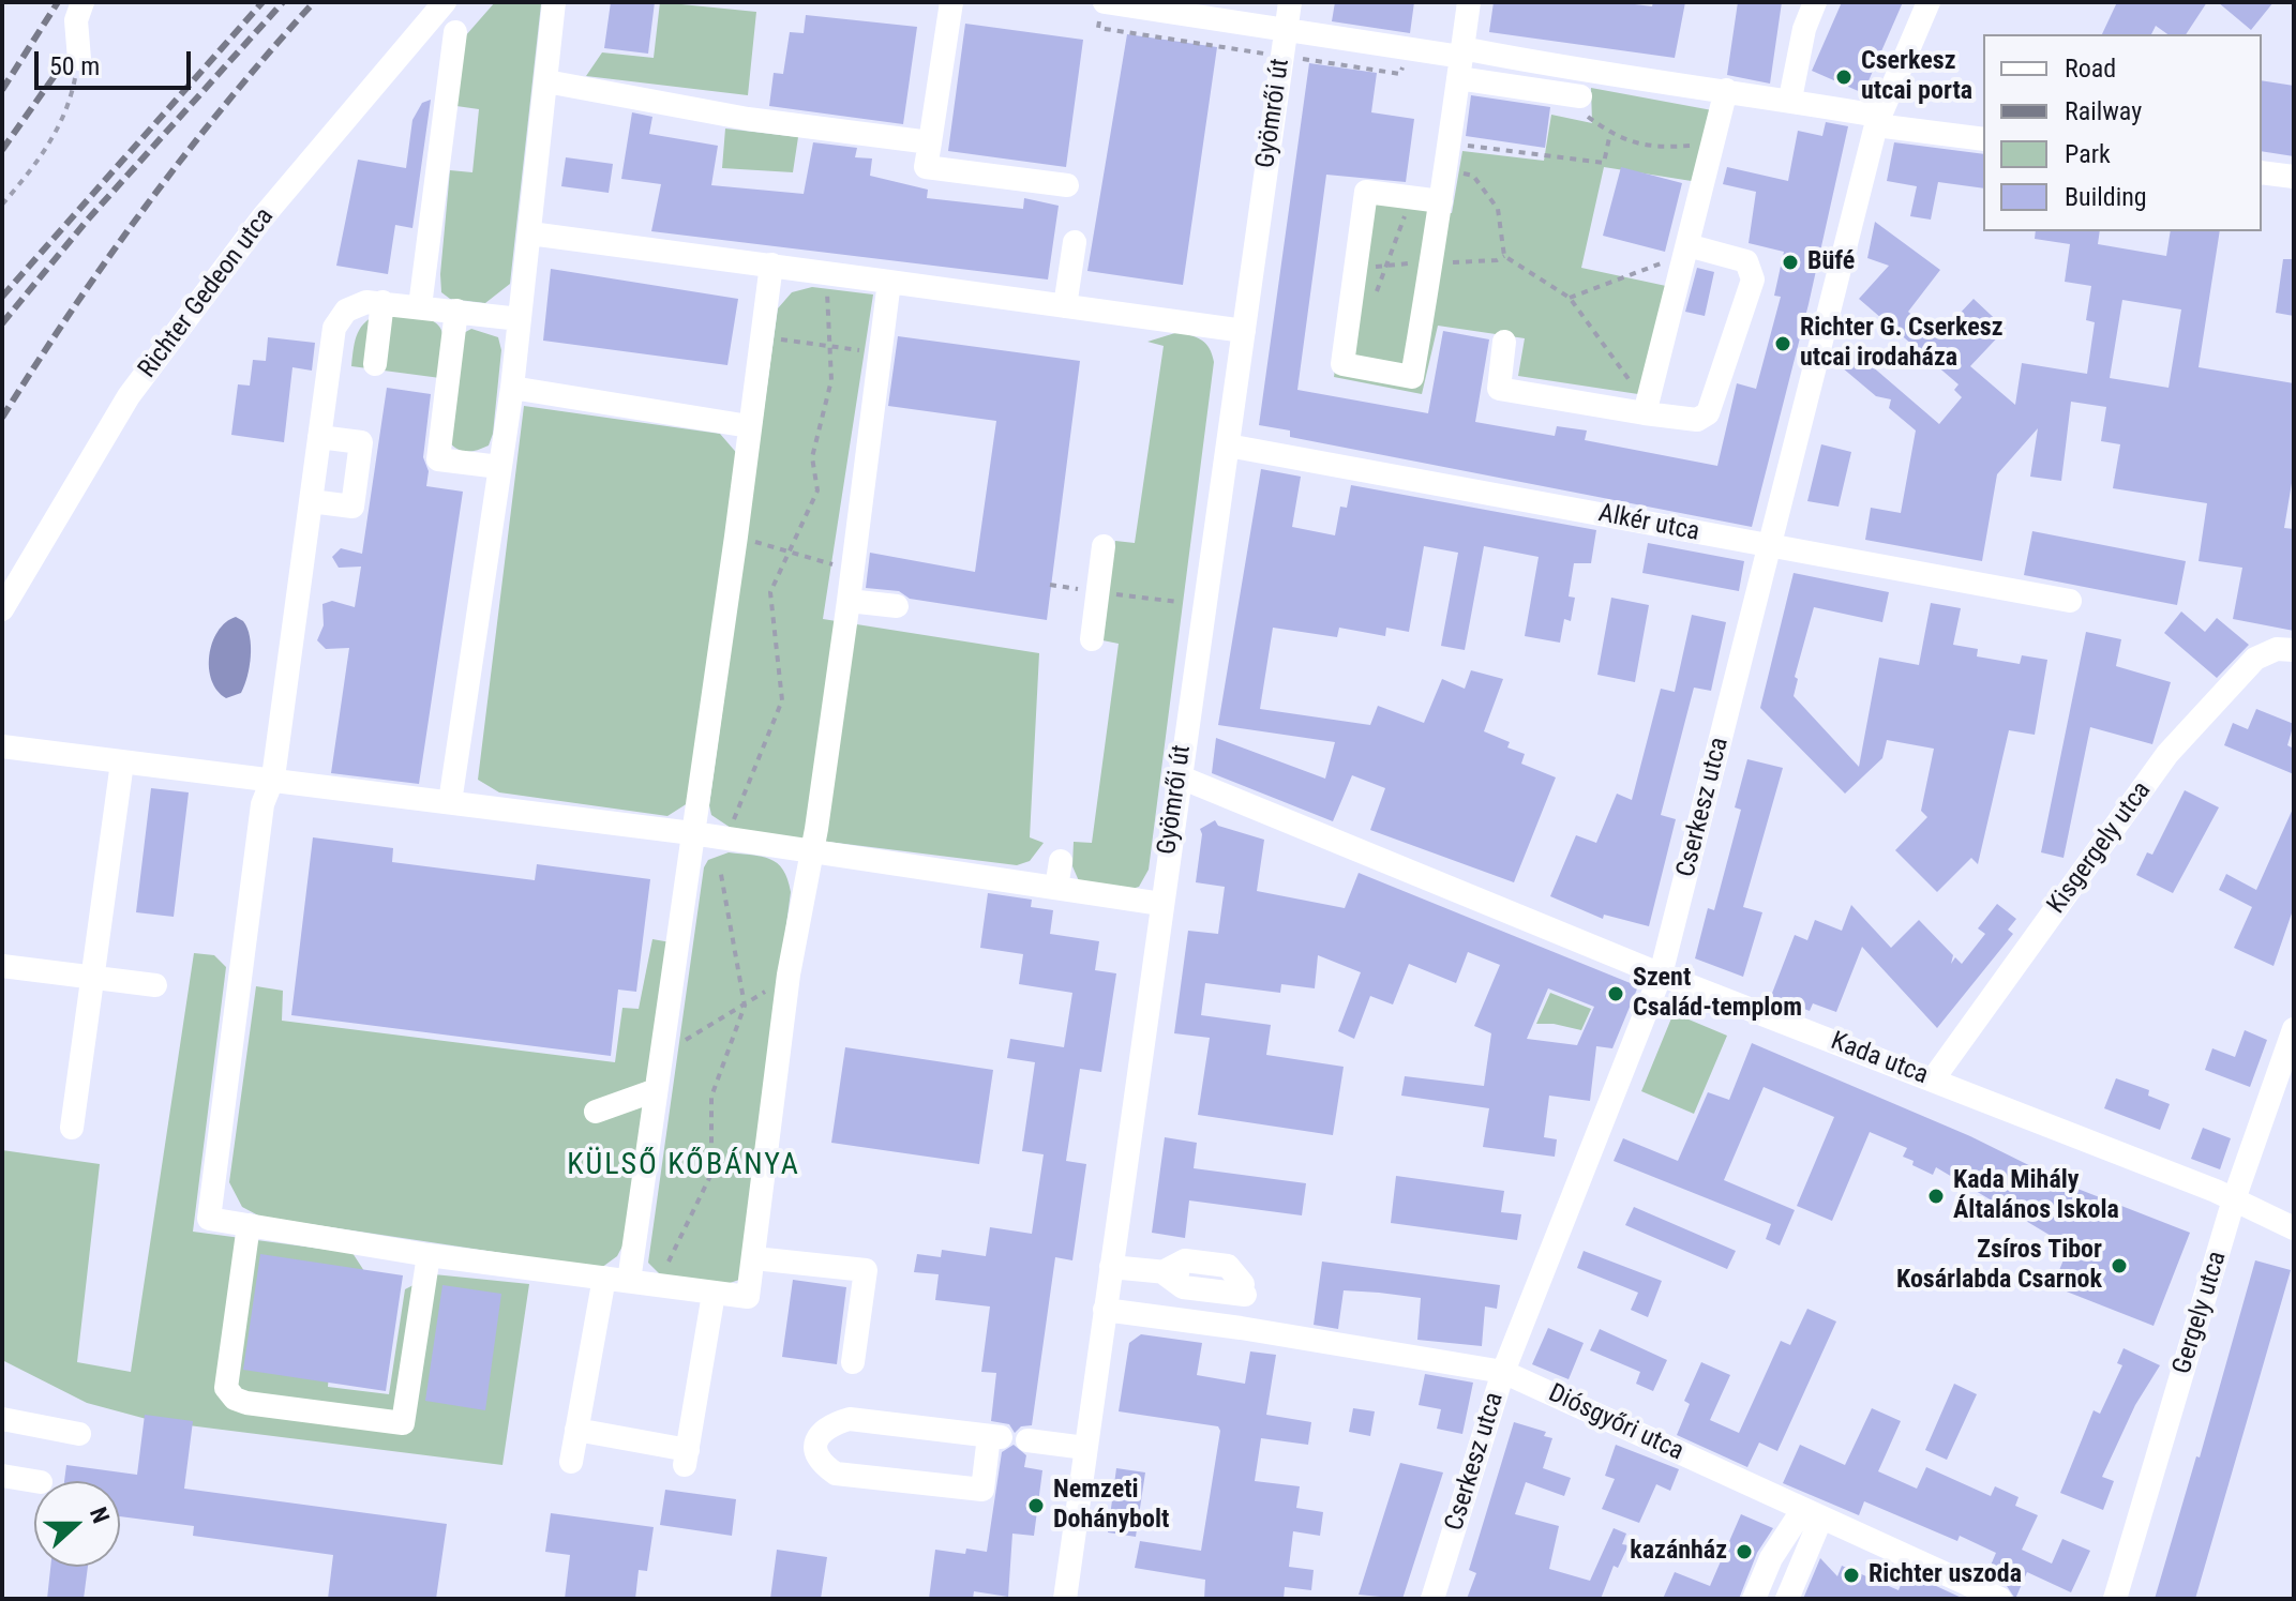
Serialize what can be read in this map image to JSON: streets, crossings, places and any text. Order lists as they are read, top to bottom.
{
  "streets": {
    "street": [
      "Gyömrői út",
      "Richter Gedeon utca",
      "Alkér utca",
      "Cserkesz utca",
      "Kisgergely utca",
      "Kada utca",
      "Gergely utca",
      "Diósgyőri utca"
    ]
  },
  "crossings": [
    ["Gyömrői út", "Alkér utca"],
    ["Gyömrői út", "Kada utca"],
    ["Gyömrői út", "Diósgyőri utca"],
    ["Alkér utca", "Cserkesz utca"],
    ["Cserkesz utca", "Kada utca"],
    ["Cserkesz utca", "Diósgyőri utca"],
    ["Kisgergely utca", "Kada utca"],
    ["Kada utca", "Gergely utca"]
  ],
  "districts": ["KÜLSŐ KŐBÁNYA"],
  "places": [
    "Cserkesz utcai porta",
    "Büfé",
    "Richter G. Cserkesz utcai irodaháza",
    "Szent Család-templom",
    "Kada Mihály Általános Iskola",
    "Zsíros Tibor Kosárlabda Csarnok",
    "Nemzeti Dohánybolt",
    "kazánház",
    "Richter uszoda"
  ],
  "legend": [
    "Road",
    "Railway",
    "Park",
    "Building"
  ],
  "scale_bar": "50 m",
  "north": "right"
}
